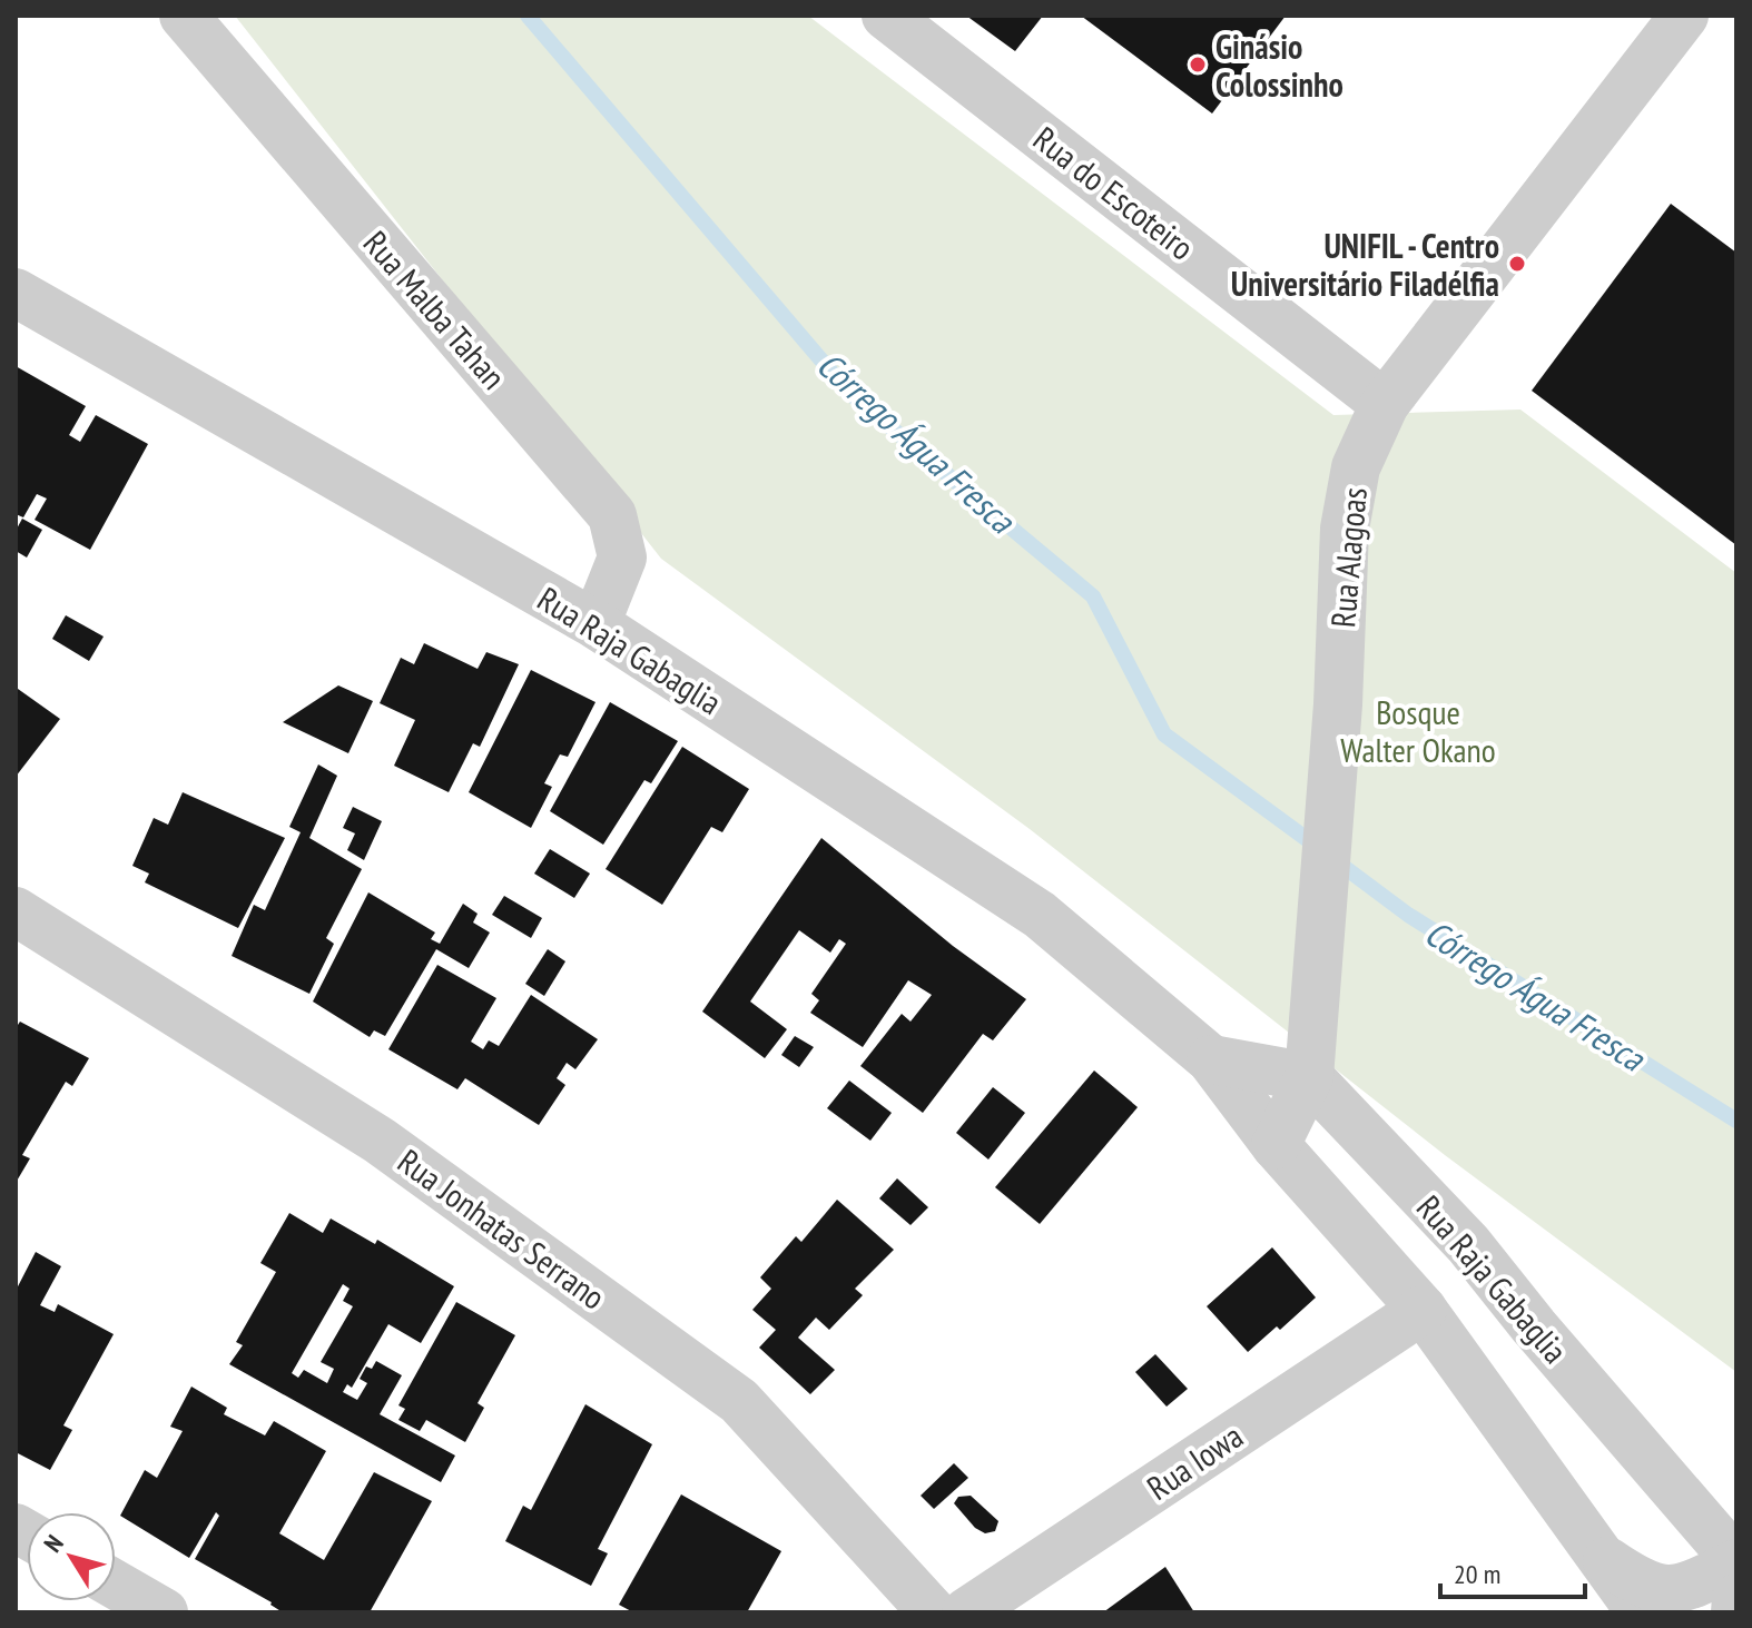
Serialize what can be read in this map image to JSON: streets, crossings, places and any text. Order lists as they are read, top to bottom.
{
  "streets": {
    "street": [
      "Rua do Escoteiro",
      "Rua Malba Tahan",
      "Rua Alagoas",
      "Rua Raja Gabaglia",
      "Rua Jonhatas Serrano",
      "Rua Iowa"
    ]
  },
  "crossings": [
    ["Rua do Escoteiro", "Rua Alagoas"],
    ["Rua Malba Tahan", "Rua Raja Gabaglia"],
    ["Rua Alagoas", "Rua Raja Gabaglia"],
    ["Rua Raja Gabaglia", "Rua Iowa"]
  ],
  "water": ["Córrego Água Fresca"],
  "parks": ["Bosque Walter Okano"],
  "places": ["Ginásio Colossinho", "UNIFIL - Centro Universitário Filadélfia"],
  "scale_bar": "20 m",
  "north": "top left"
}
